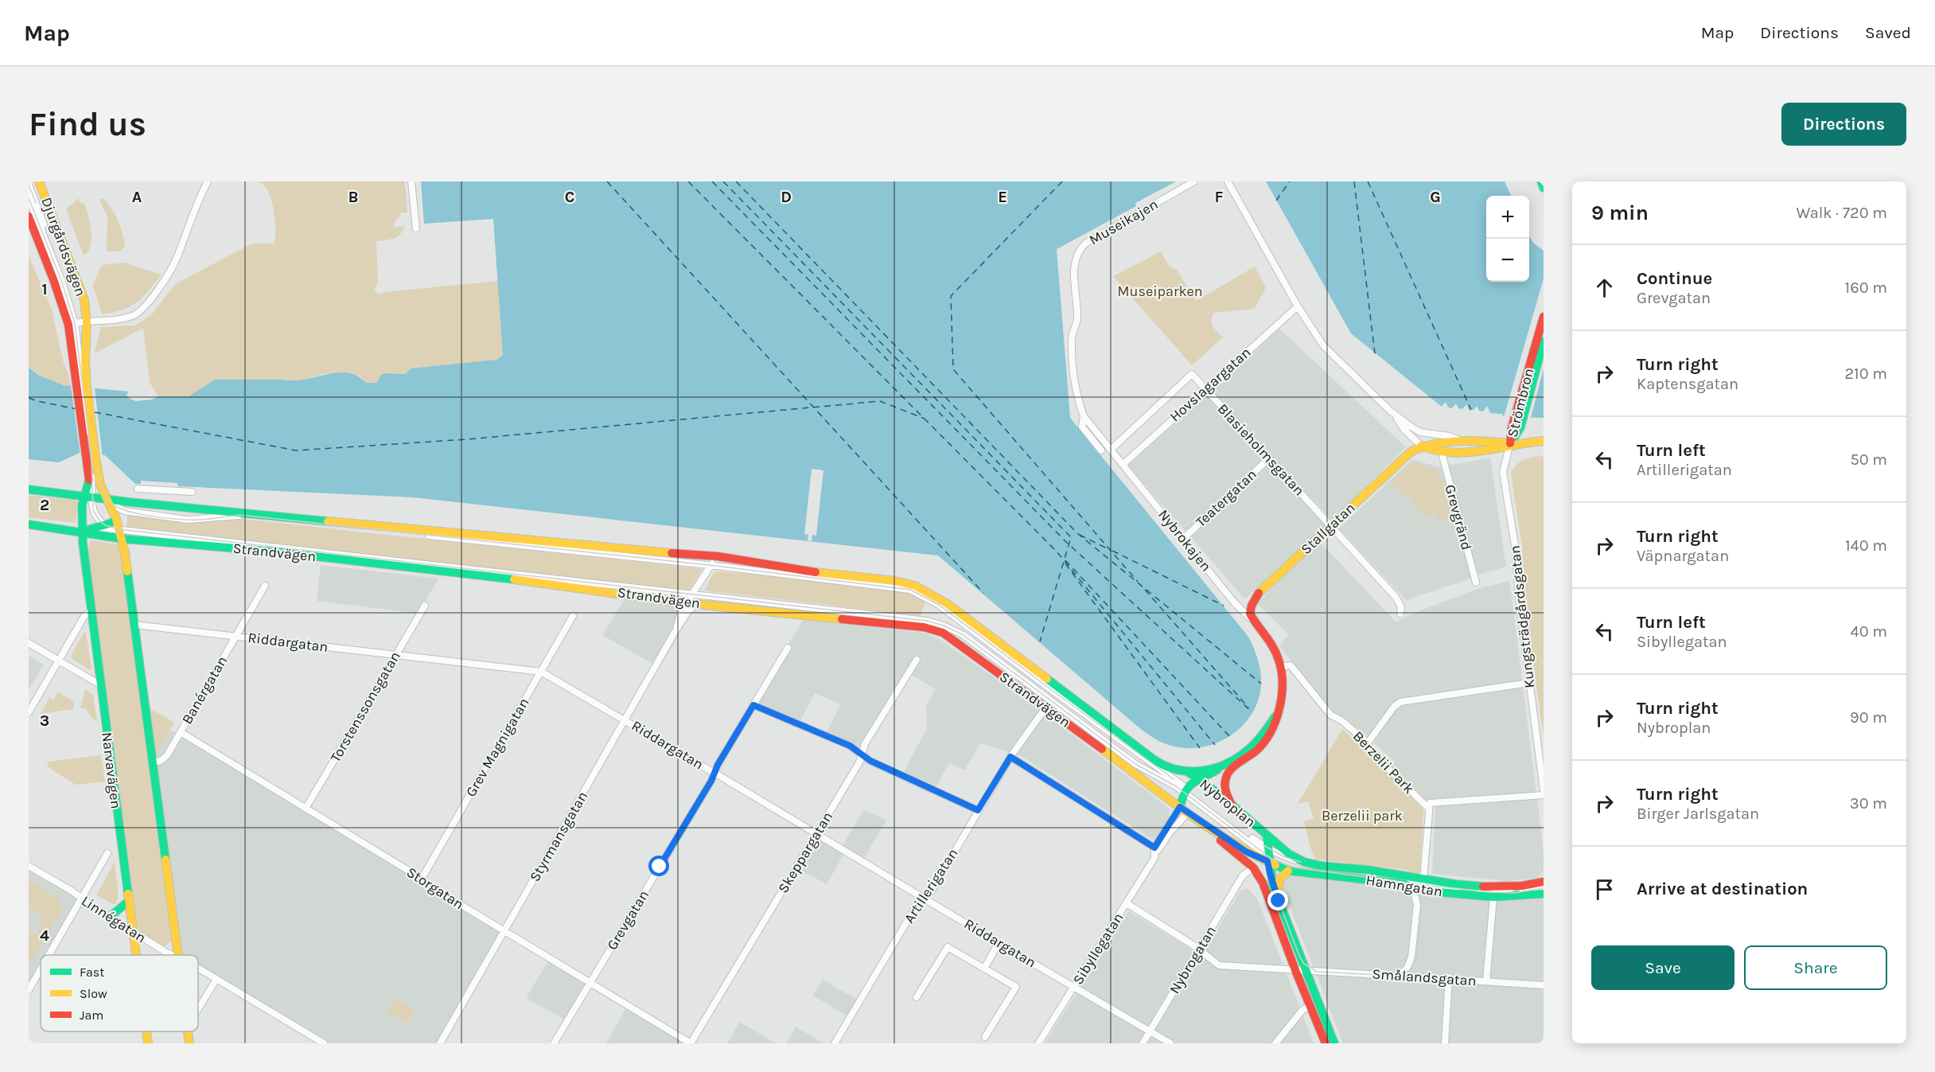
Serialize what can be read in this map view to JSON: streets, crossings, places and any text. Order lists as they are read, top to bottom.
{
  "streets": {
    "street": [
      "Museikajen",
      "Djurgårdsvägen",
      "Hovslagargatan",
      "Strömbron",
      "Blasieholmsgatan",
      "Teatergatan",
      "Grevgränd",
      "Stallgatan",
      "Nybrokajen",
      "Strandvägen",
      "Kungsträdgårdsgatan",
      "Riddargatan",
      "Banérgatan",
      "Torstenssonsgatan",
      "Grev Magnigatan",
      "Berzelii Park",
      "Narvavägen",
      "Nybroplan",
      "Styrmansgatan",
      "Skeppargatan",
      "Artillerigatan",
      "Hamngatan",
      "Storgatan",
      "Linnégatan",
      "Grevgatan",
      "Sibyllegatan",
      "Nybrogatan",
      "Smålandsgatan"
    ]
  },
  "crossings": [
    ["Museikajen", "Nybrokajen"],
    ["Hovslagargatan", "Blasieholmsgatan"],
    ["Hovslagargatan", "Nybrokajen"],
    ["Strömbron", "Kungsträdgårdsgatan"],
    ["Blasieholmsgatan", "Teatergatan"],
    ["Blasieholmsgatan", "Stallgatan"],
    ["Blasieholmsgatan", "Nybrokajen"],
    ["Teatergatan", "Nybrokajen"],
    ["Stallgatan", "Nybrokajen"],
    ["Nybrokajen", "Berzelii Park"],
    ["Strandvägen", "Narvavägen"],
    ["Strandvägen", "Nybroplan"],
    ["Strandvägen", "Styrmansgatan"],
    ["Strandvägen", "Artillerigatan"],
    ["Strandvägen", "Sibyllegatan"],
    ["Riddargatan", "Banérgatan"],
    ["Riddargatan", "Torstenssonsgatan"],
    ["Riddargatan", "Grev Magnigatan"],
    ["Riddargatan", "Styrmansgatan"],
    ["Riddargatan", "Skeppargatan"],
    ["Riddargatan", "Artillerigatan"],
    ["Riddargatan", "Grevgatan"],
    ["Riddargatan", "Sibyllegatan"],
    ["Riddargatan", "Nybrogatan"],
    ["Banérgatan", "Storgatan"],
    ["Torstenssonsgatan", "Storgatan"],
    ["Grev Magnigatan", "Storgatan"],
    ["Narvavägen", "Linnégatan"],
    ["Nybroplan", "Hamngatan"],
    ["Nybroplan", "Sibyllegatan"],
    ["Nybroplan", "Nybrogatan"],
    ["Styrmansgatan", "Storgatan"],
    ["Skeppargatan", "Storgatan"],
    ["Storgatan", "Grevgatan"],
    ["Nybrogatan", "Smålandsgatan"]
  ],
  "parks": ["Museiparken", "Berzelii park"],
  "legend": ["Fast", "Slow", "Jam"],
  "page": {
    "header": "Map",
    "nav": ["Map", "Directions", "Saved"],
    "buttons": [
      "Directions",
      ["Save", "Share"]
    ],
    "title": "Find us",
    "heading": ["9 min", "Walk · 720 m"],
    "map_buttons": ["+", "−"],
    "list": [
      ["Continue", "Grevgatan", "160 m"],
      ["Turn right", "Kaptensgatan", "210 m"],
      ["Turn left", "Artillerigatan", "50 m"],
      ["Turn right", "Väpnargatan", "140 m"],
      ["Turn left", "Sibyllegatan", "40 m"],
      ["Turn right", "Nybroplan", "90 m"],
      ["Turn right", "Birger Jarlsgatan", "30 m"],
      "Arrive at destination"
    ]
  },
  "grid": {
    "columns": [
      "A",
      "B",
      "C",
      "D",
      "E",
      "F",
      "G"
    ],
    "rows": [
      "1",
      "2",
      "3",
      "4"
    ]
  }
}
